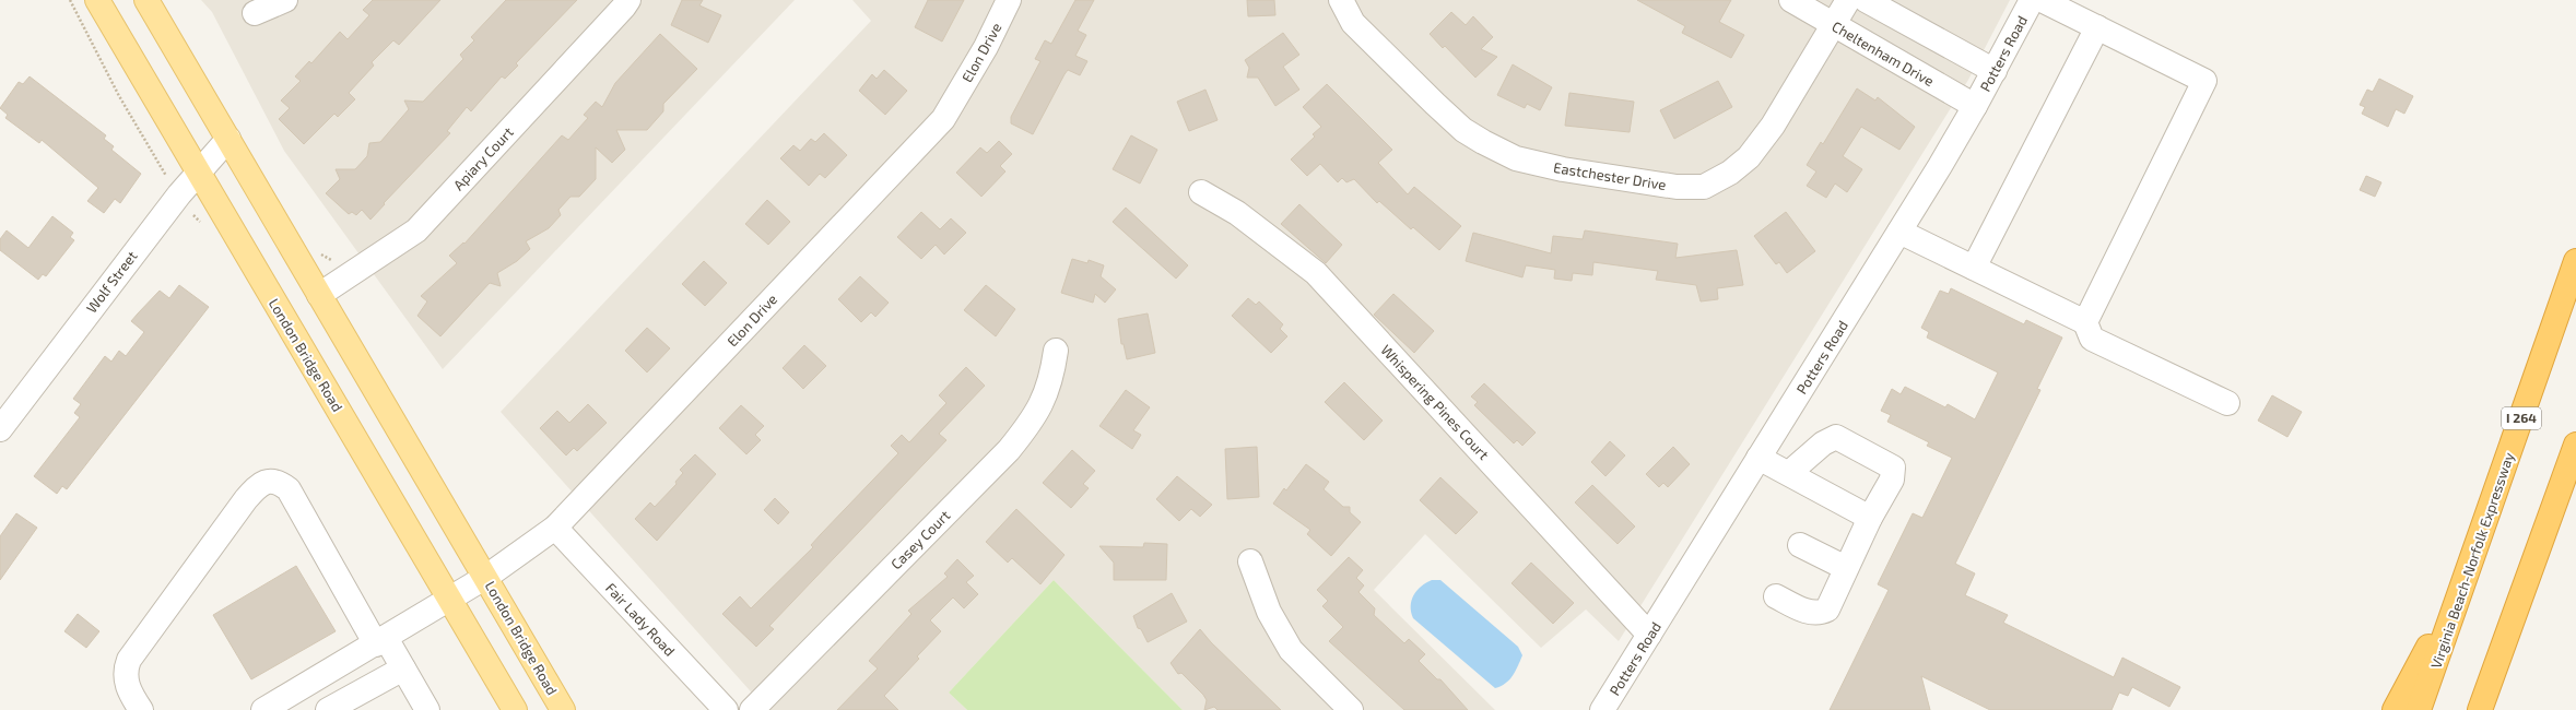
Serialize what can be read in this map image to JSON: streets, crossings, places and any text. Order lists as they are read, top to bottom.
{
  "streets": {
    "highway": ["I 264", "Virginia Beach-Norfolk Expressway"],
    "main road": ["London Bridge Road"],
    "street": [
      "Elon Drive",
      "Cheltenham Drive",
      "Potters Road",
      "Apiary Court",
      "Eastchester Drive",
      "Wolf Street",
      "Whispering Pines Court",
      "Casey Court",
      "Fair Lady Road"
    ]
  },
  "crossings": [
    ["Elon Drive", "London Bridge Road"],
    ["Elon Drive", "Fair Lady Road"],
    ["Cheltenham Drive", "Potters Road"],
    ["Cheltenham Drive", "Eastchester Drive"],
    ["Potters Road", "Whispering Pines Court"],
    ["Apiary Court", "London Bridge Road"],
    ["Wolf Street", "London Bridge Road"]
  ]
}
